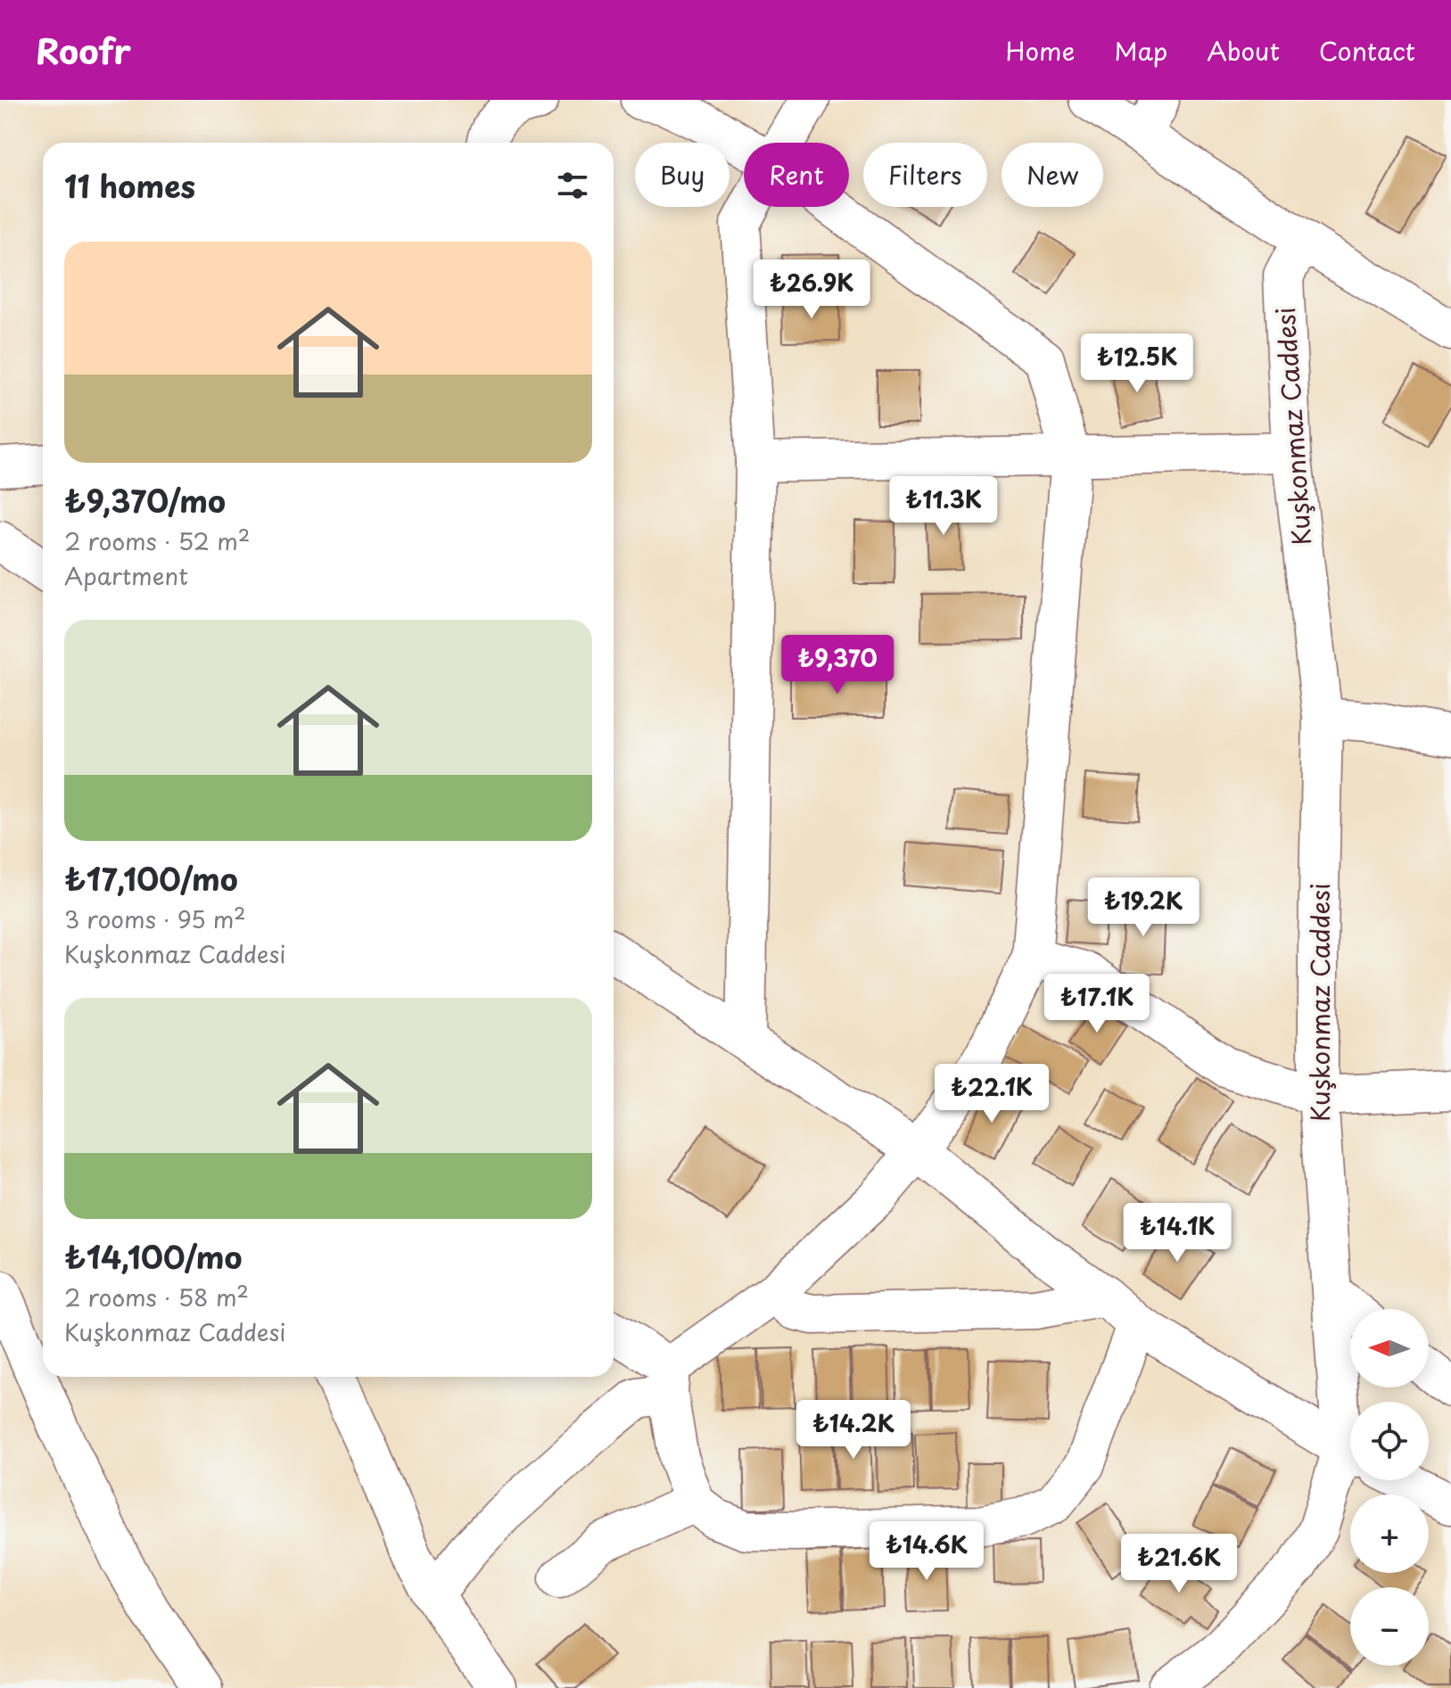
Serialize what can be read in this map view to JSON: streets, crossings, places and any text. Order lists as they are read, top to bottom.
{
  "streets": {
    "street": ["Kuşkonmaz Caddesi"]
  },
  "north": "left",
  "page": {
    "header": "Roofr",
    "nav": [
      "Home",
      "Map",
      "About",
      "Contact"
    ],
    "chip": [
      "Buy",
      "Rent",
      "Filters",
      "New"
    ],
    "heading": "11 homes",
    "list": [
      {
        "name": "₺9,370/mo",
        "note": "2 rooms · 52 m² · Apartment"
      },
      {
        "name": "₺17,100/mo",
        "note": "3 rooms · 95 m² · Kuşkonmaz Caddesi"
      },
      {
        "name": "₺14,100/mo",
        "note": "2 rooms · 58 m² · Kuşkonmaz Caddesi"
      }
    ],
    "price": [
      "₺26.9K",
      "₺12.5K",
      "₺11.3K",
      "₺9,370",
      "₺19.2K",
      "₺17.1K",
      "₺22.1K",
      "₺14.1K",
      "₺14.2K",
      "₺14.6K",
      "₺21.6K"
    ],
    "map_buttons": ["+", "−"]
  }
}
